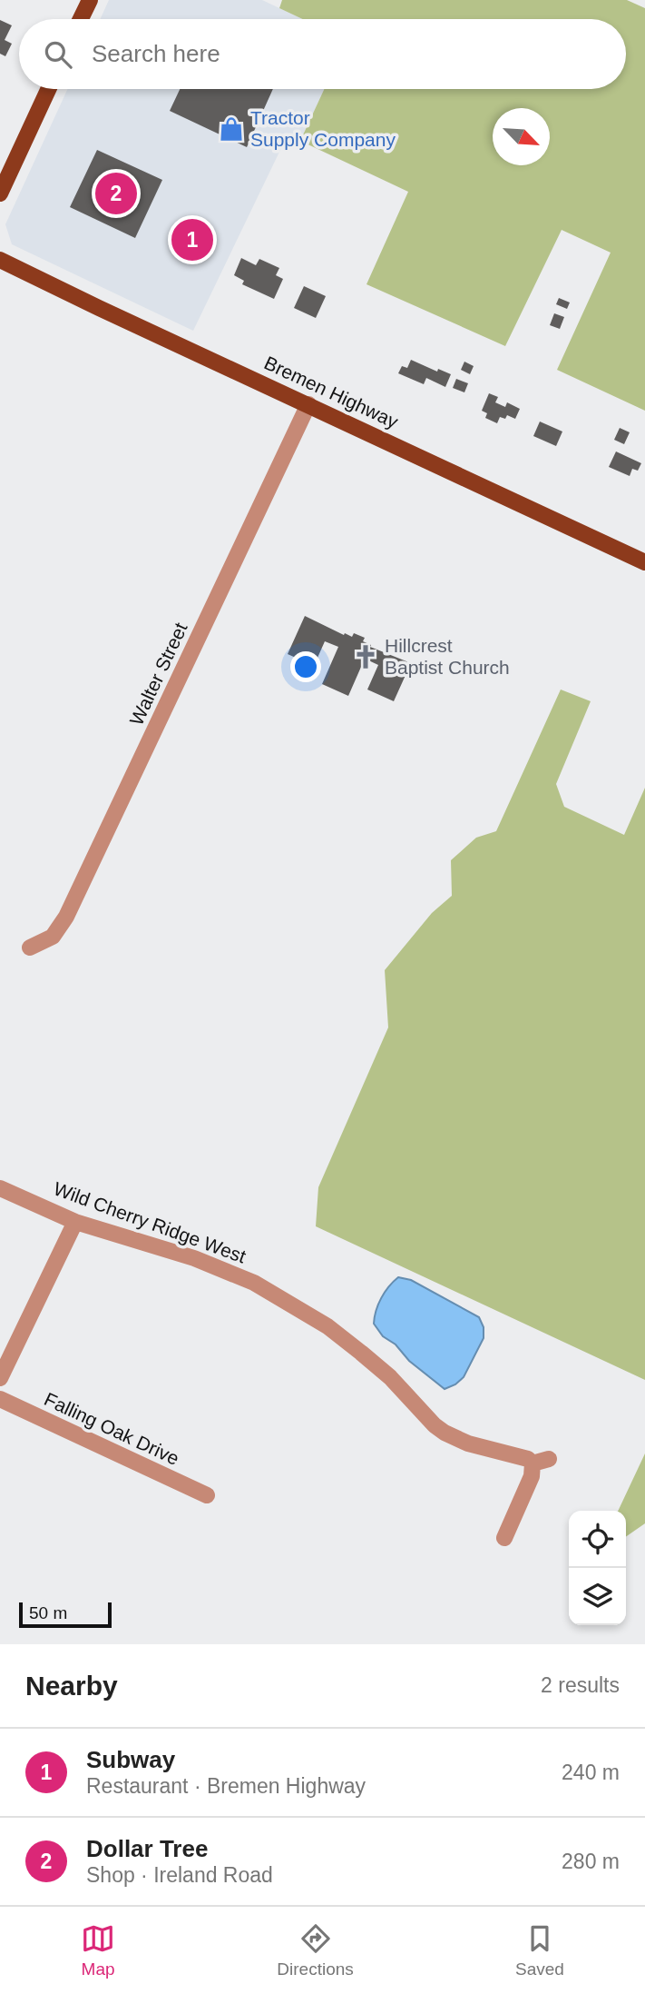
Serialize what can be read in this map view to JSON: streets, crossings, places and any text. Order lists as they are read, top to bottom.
{
  "streets": {
    "main road": ["Bremen Highway"],
    "street": ["Walter Street", "Wild Cherry Ridge West", "Falling Oak Drive"]
  },
  "crossings": [
    ["Bremen Highway", "Walter Street"]
  ],
  "places": {
    "shop": ["Tractor Supply Company"],
    "church": ["Hillcrest Baptist Church"]
  },
  "scale_bar": "50 m",
  "north": "bottom right",
  "page": {
    "search": "Search here",
    "pins": ["2", "1"],
    "scale": "50 m",
    "heading": ["Nearby", "2 results"],
    "list": [
      {
        "mark": "1",
        "name": "Subway",
        "note": "Restaurant · Bremen Highway",
        "value": "240 m"
      },
      {
        "mark": "2",
        "name": "Dollar Tree",
        "note": "Shop · Ireland Road",
        "value": "280 m"
      }
    ],
    "nav": ["Map", "Directions", "Saved"]
  }
}
